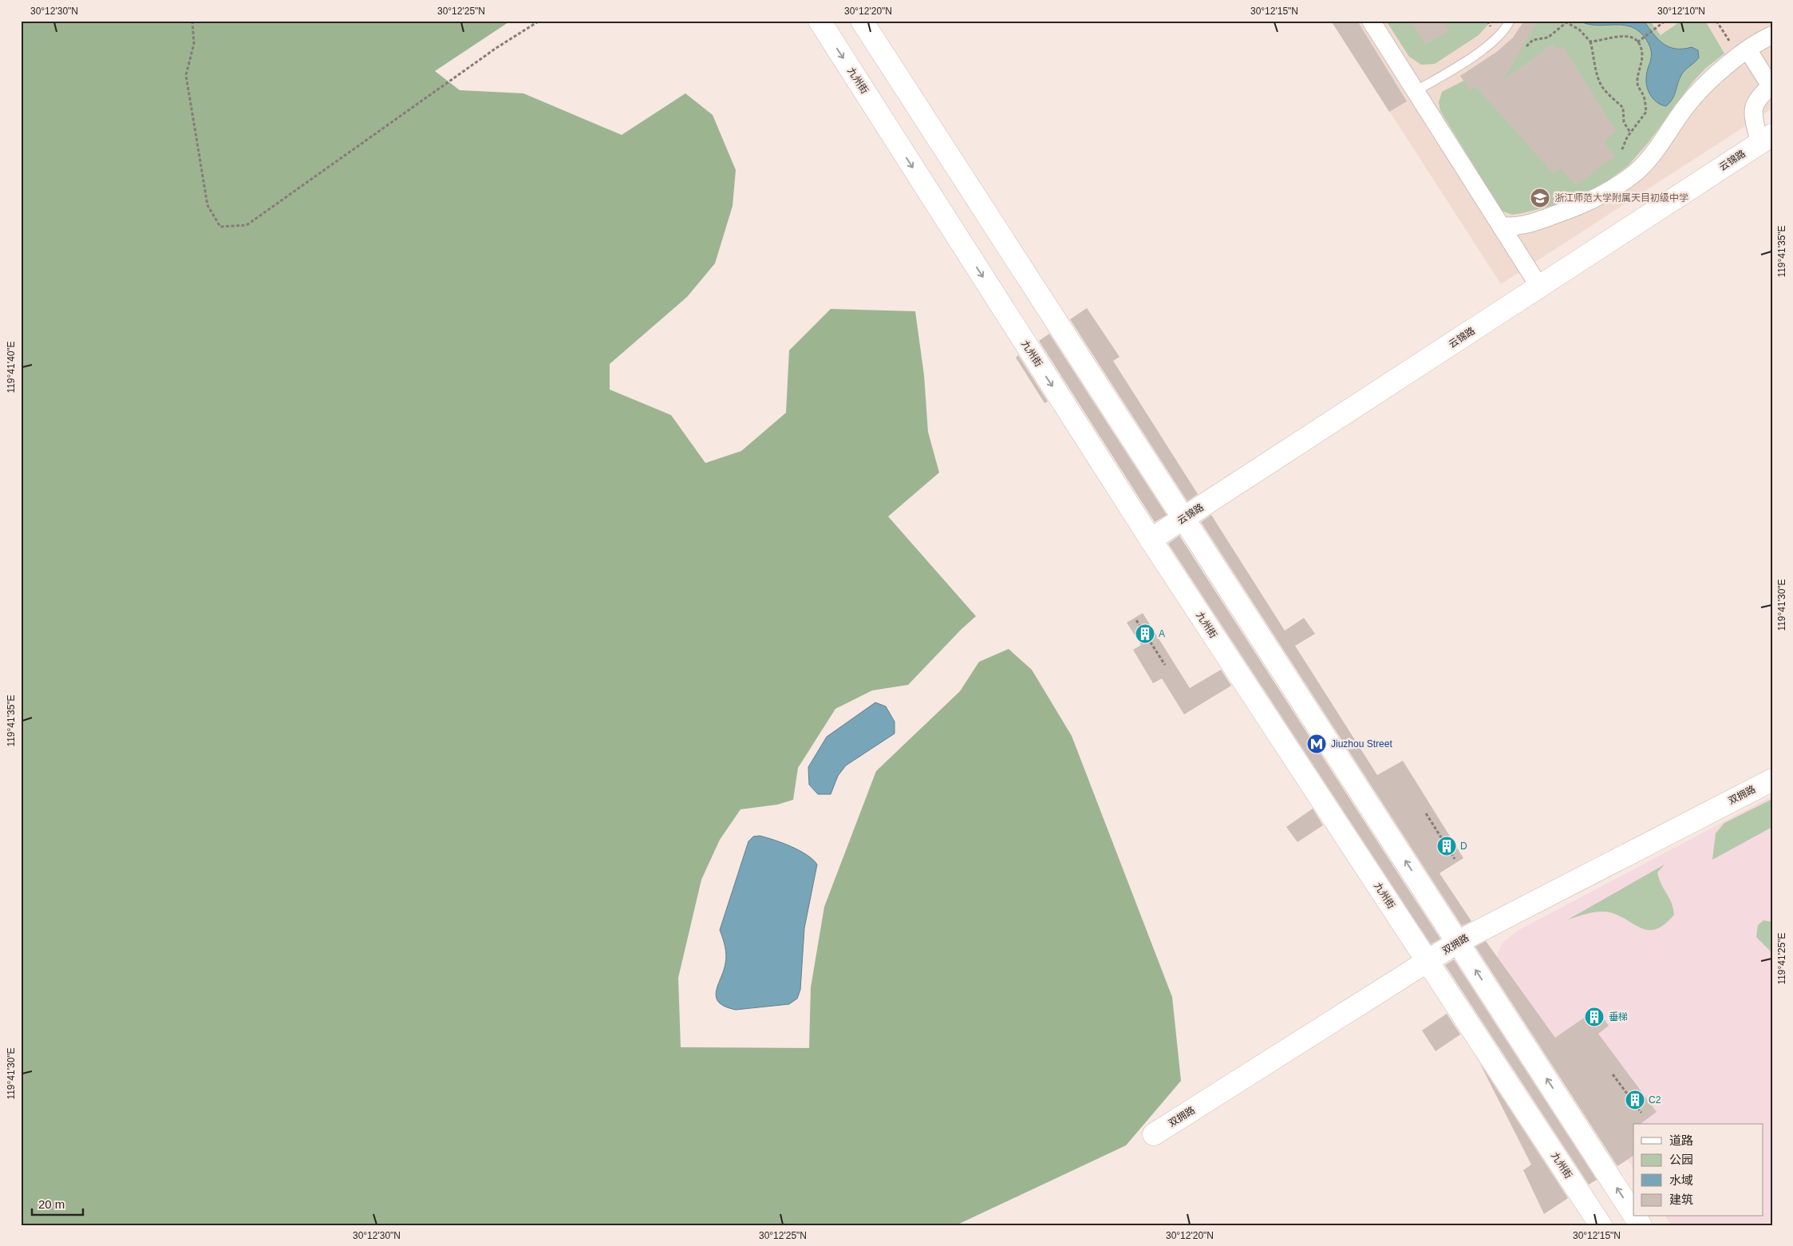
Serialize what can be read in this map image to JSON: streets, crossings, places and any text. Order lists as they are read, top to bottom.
{
  "streets": {
    "main road": ["九州街", "云锦路", "双拥路"]
  },
  "crossings": [
    ["九州街", "云锦路"],
    ["九州街", "双拥路"]
  ],
  "places": {
    "school or university": ["浙江师范大学附属天目初级中学"],
    "building": [
      "A",
      "D",
      "垂梯",
      "C2"
    ],
    "metro station": ["Jiuzhou Street"]
  },
  "legend": [
    "道路",
    "公园",
    "水域",
    "建筑"
  ],
  "scale_bar": "20 m",
  "coordinates": [
    "30°12'30\"N",
    "30°12'25\"N",
    "30°12'20\"N",
    "30°12'15\"N",
    "30°12'10\"N",
    "119°41'35\"E",
    "119°41'40\"E",
    "119°41'30\"E",
    "119°41'25\"E"
  ]
}
